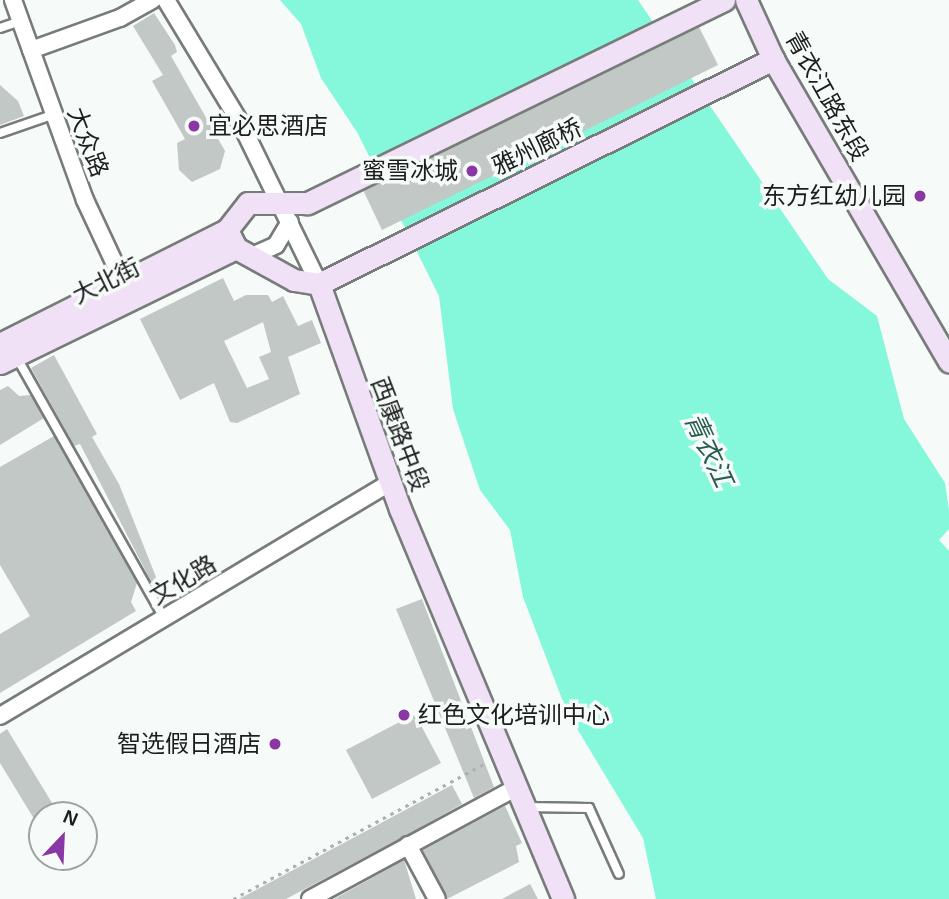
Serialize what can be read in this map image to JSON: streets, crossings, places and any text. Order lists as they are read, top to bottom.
{
  "streets": {
    "main road": [
      "青衣江路东段",
      "雅州廊桥",
      "大北街",
      "西康路中段"
    ],
    "street": ["大众路", "文化路"]
  },
  "crossings": [
    ["青衣江路东段", "雅州廊桥"],
    ["大众路", "大北街"],
    ["雅州廊桥", "西康路中段"],
    ["西康路中段", "文化路"]
  ],
  "water": ["青衣江"],
  "places": [
    "宜必思酒店",
    "蜜雪冰城",
    "东方红幼儿园",
    "红色文化培训中心",
    "智选假日酒店"
  ],
  "north": "top right"
}
